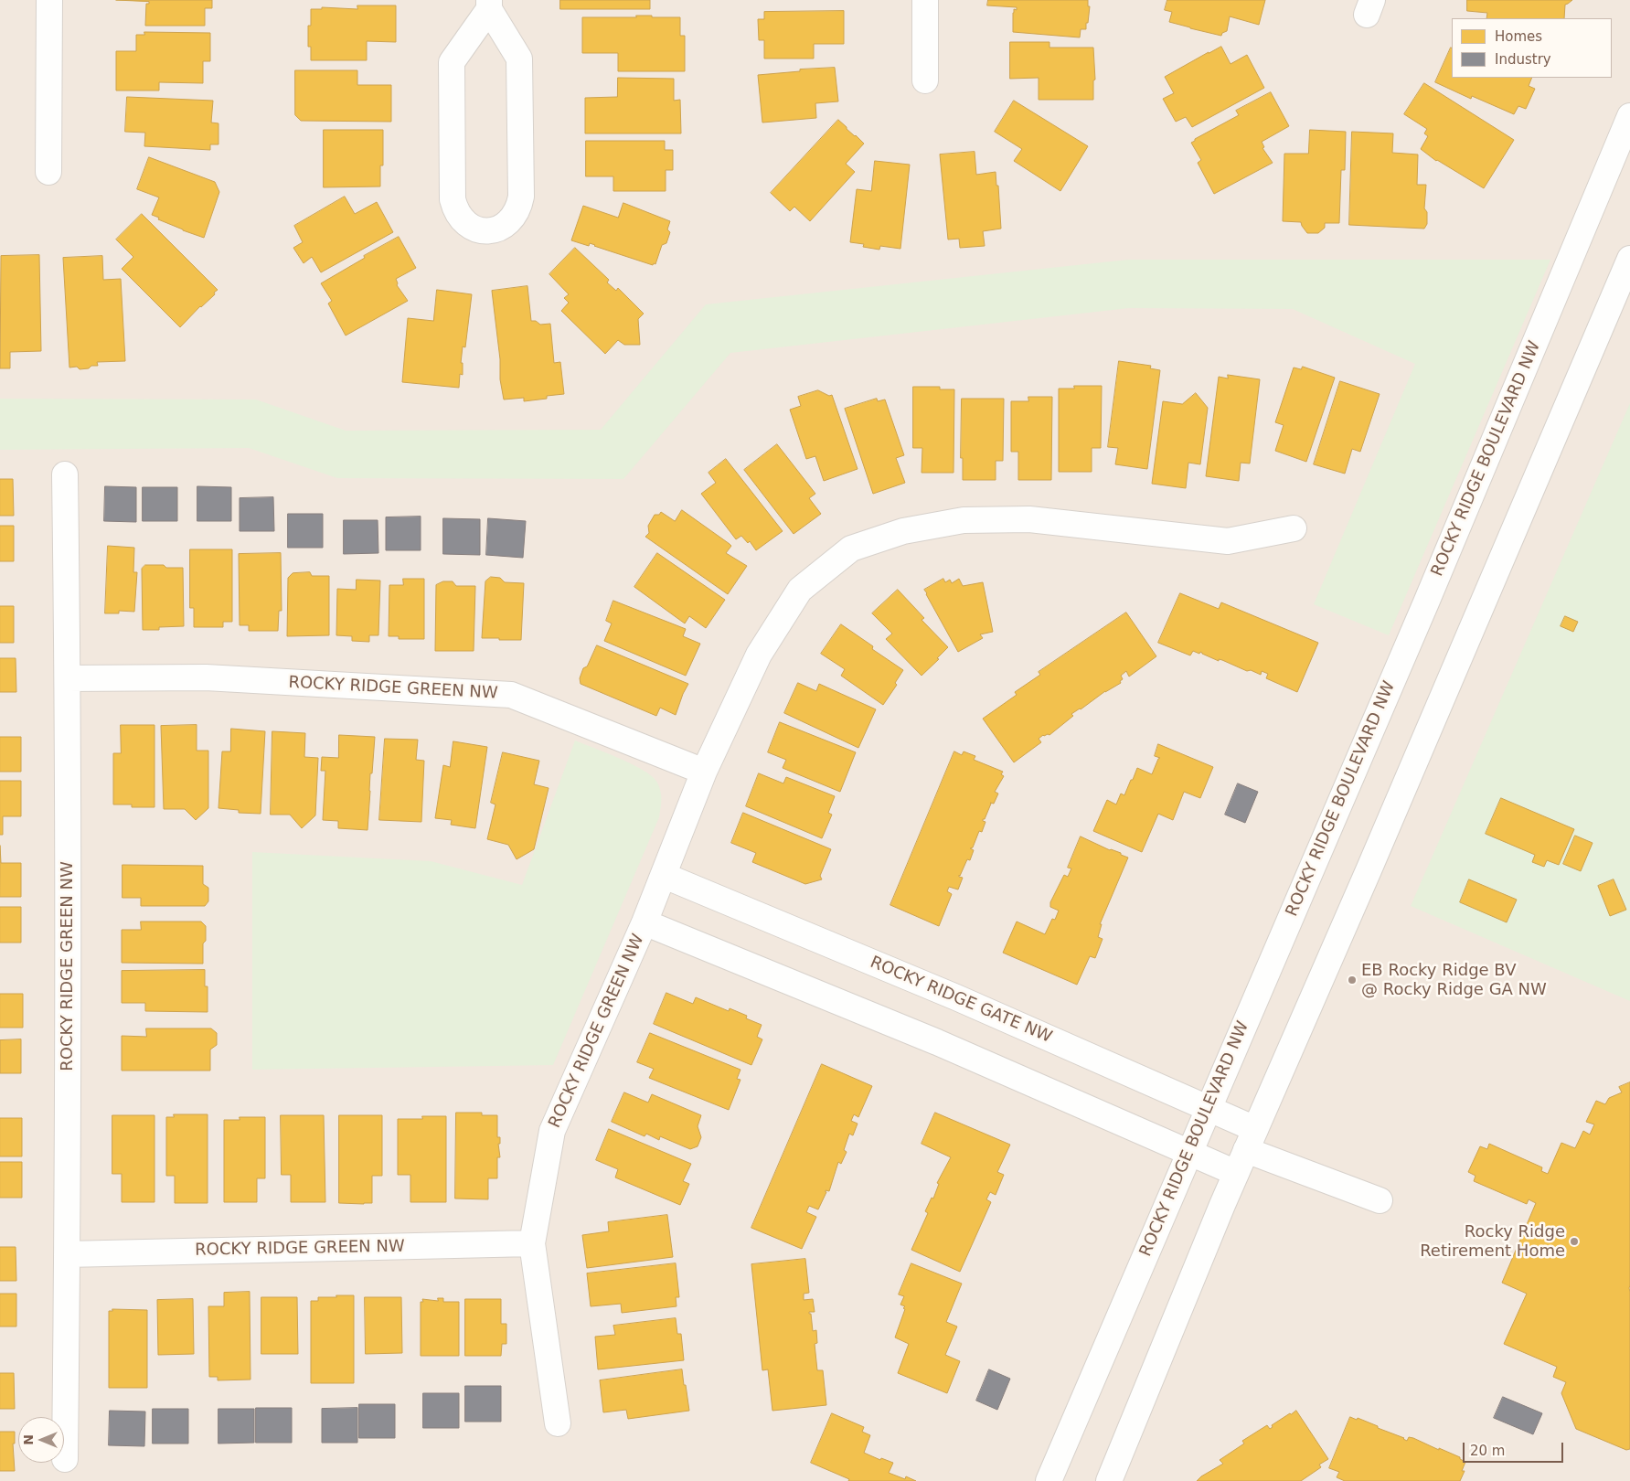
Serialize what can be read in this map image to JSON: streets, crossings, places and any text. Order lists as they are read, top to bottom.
{
  "streets": {
    "street": ["ROCKY RIDGE BOULEVARD NW", "ROCKY RIDGE GREEN NW", "ROCKY RIDGE GATE NW"]
  },
  "crossings": [
    ["ROCKY RIDGE BOULEVARD NW", "ROCKY RIDGE GATE NW"],
    ["ROCKY RIDGE GREEN NW", "ROCKY RIDGE GATE NW"]
  ],
  "places": ["EB Rocky Ridge BV @ Rocky Ridge GA NW", "Rocky Ridge Retirement Home"],
  "legend": ["Homes", "Industry"],
  "scale_bar": "20 m",
  "north": "left"
}
